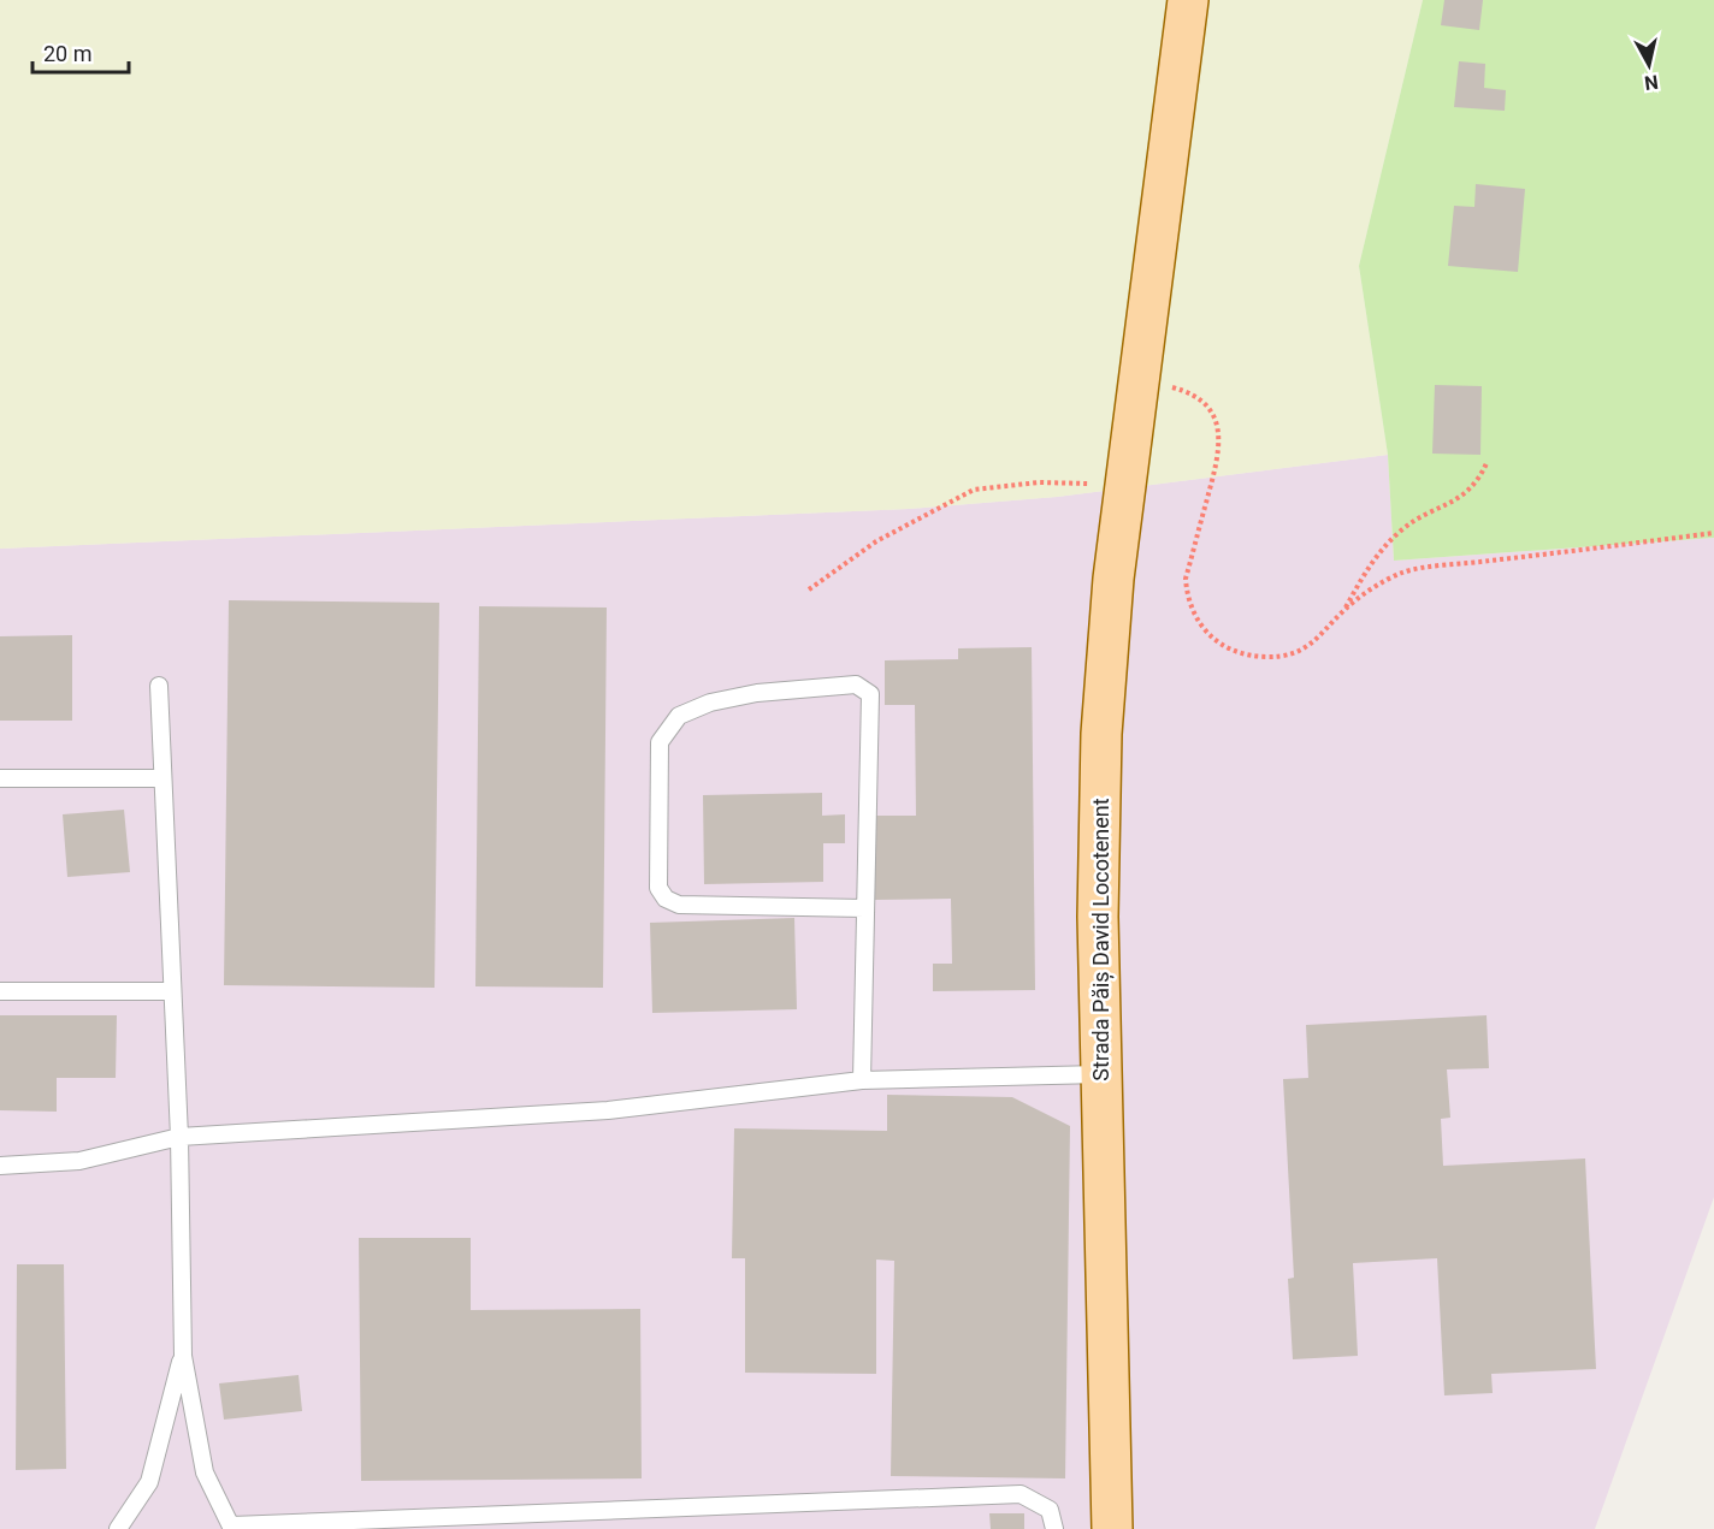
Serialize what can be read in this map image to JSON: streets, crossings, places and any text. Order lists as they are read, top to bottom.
{
  "streets": {
    "main road": ["Strada Păiș David Locotenent"]
  },
  "scale_bar": "20 m",
  "north": "bottom"
}
